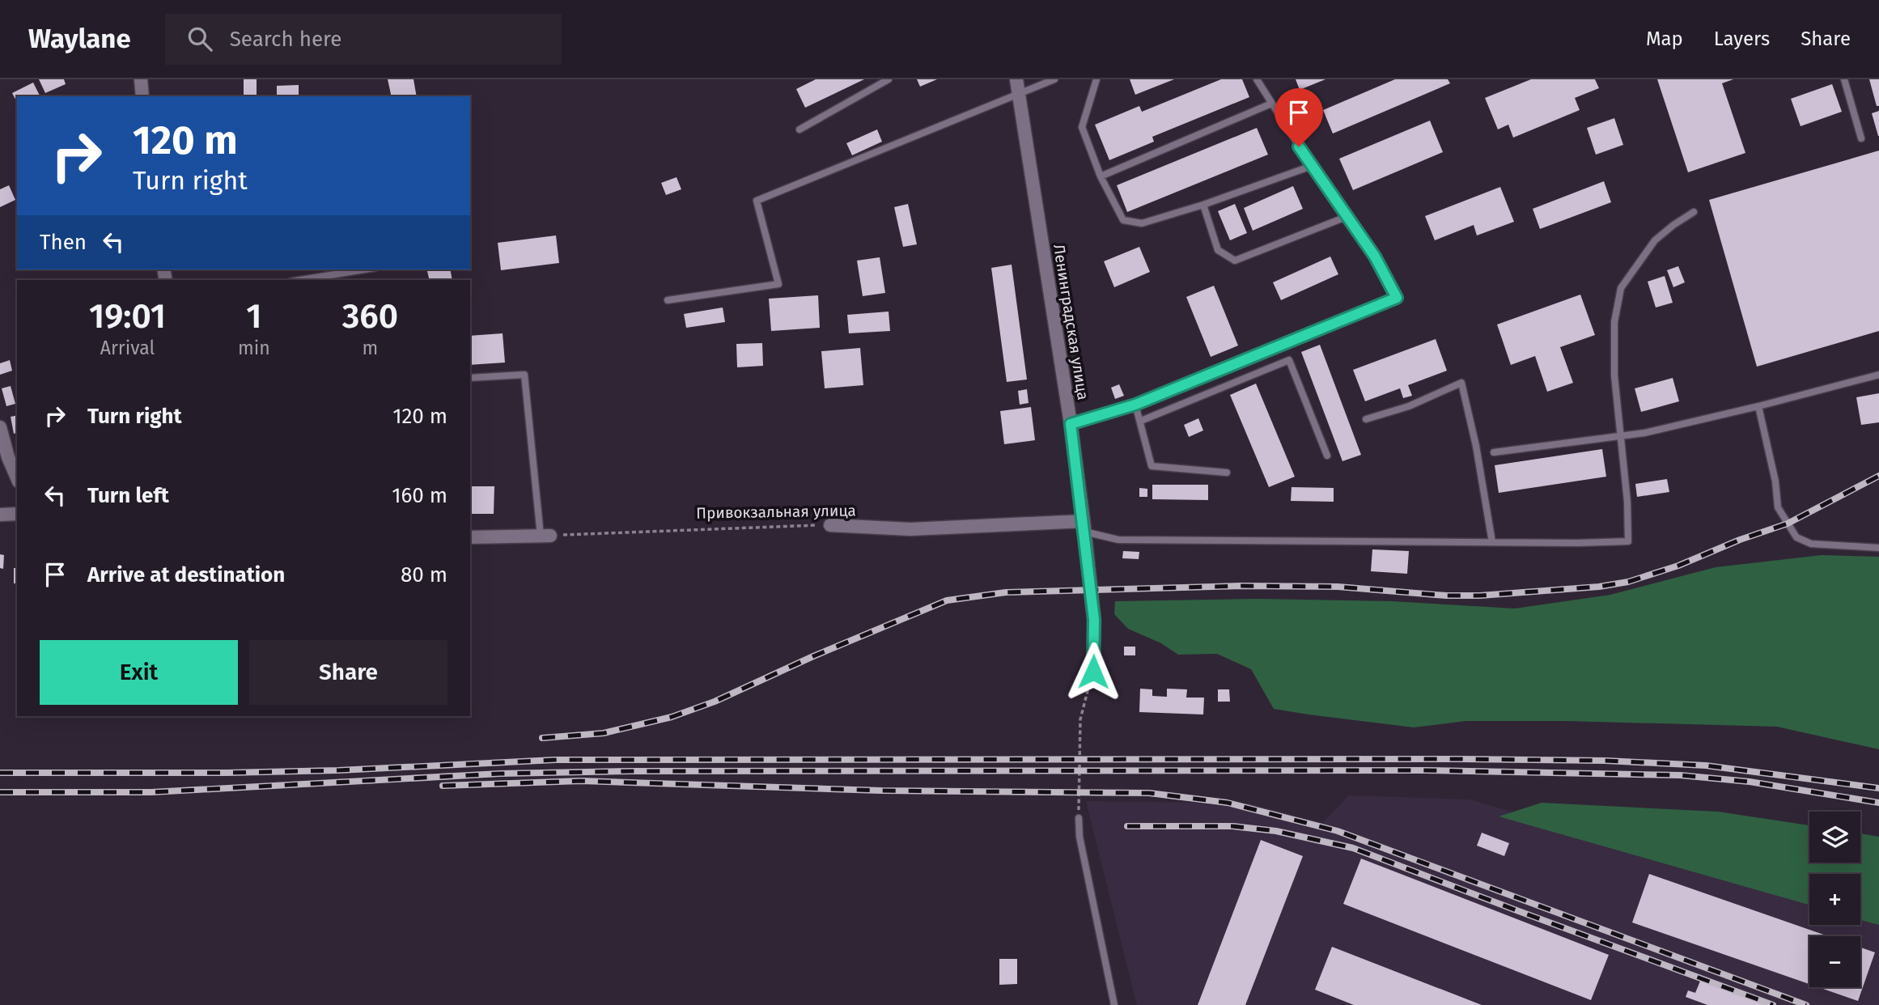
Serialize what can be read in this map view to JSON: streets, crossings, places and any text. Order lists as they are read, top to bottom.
{
  "streets": {
    "street": ["Ленинградская улица", "Привокзальная улица"]
  },
  "crossings": [
    ["Ленинградская улица", "Привокзальная улица"]
  ],
  "page": {
    "header": "Waylane",
    "search": "Search here",
    "nav": ["Map", "Layers", "Share"],
    "turn": ["120 m", "Turn right"],
    "then": "Then",
    "eta": [
      "19:01",
      "Arrival",
      "1",
      "min",
      "360",
      "m"
    ],
    "list": [
      {
        "name": "Turn right",
        "value": "120 m"
      },
      {
        "name": "Turn left",
        "value": "160 m"
      },
      {
        "name": "Arrive at destination",
        "value": "80 m"
      }
    ],
    "buttons": ["Exit", "Share"],
    "map_buttons": ["+", "−"]
  }
}
